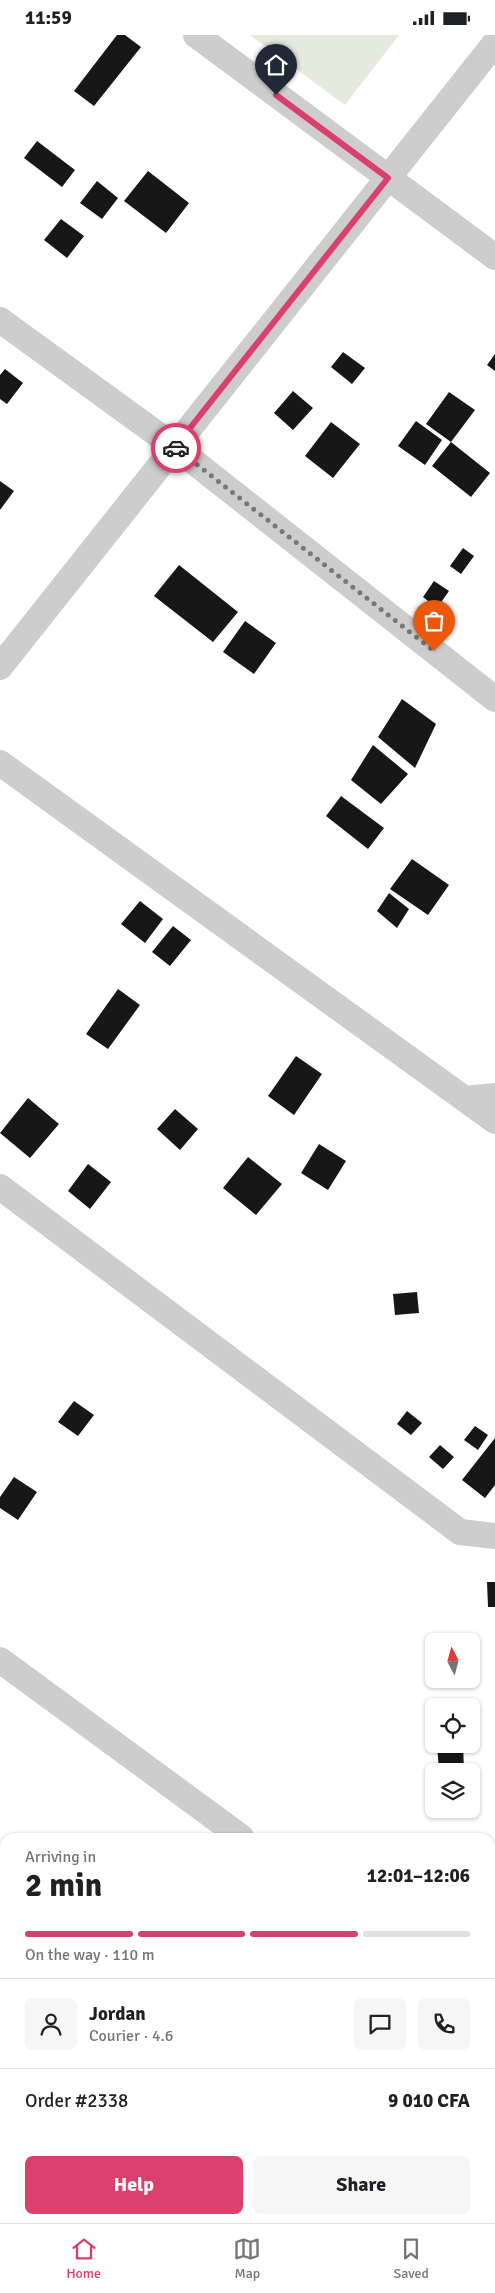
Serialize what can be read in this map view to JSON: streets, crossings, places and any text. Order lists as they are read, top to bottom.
{
  "north": "top",
  "page": {
    "status": "11:59",
    "heading": ["2 min", "Arriving in", "12:01–12:06"],
    "panel": [
      "Jordan",
      "Courier · 4.6",
      "Order #2338",
      "9 010 CFA"
    ],
    "bar": "On the way · 110 m",
    "buttons": ["Help", "Share"],
    "tabs": ["Home", "Map", "Saved"]
  }
}
